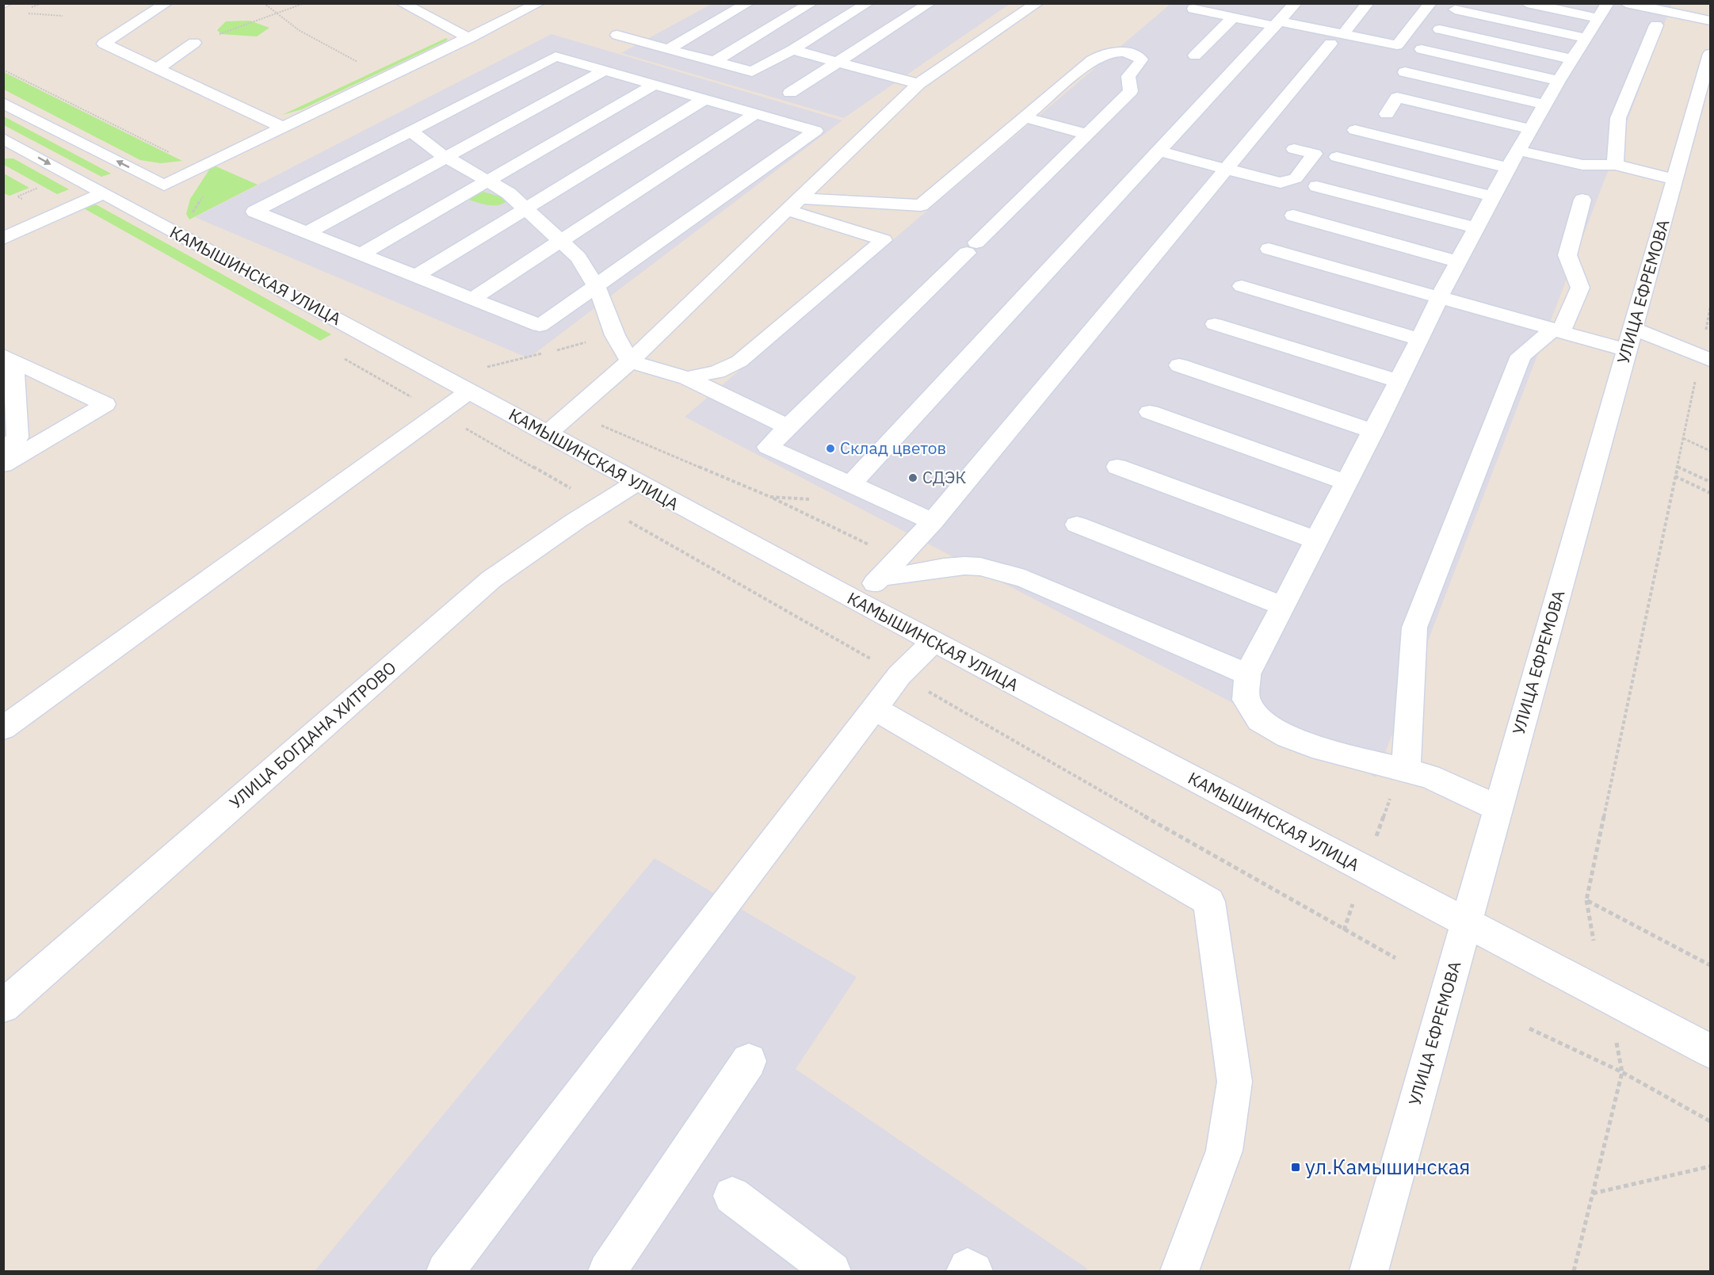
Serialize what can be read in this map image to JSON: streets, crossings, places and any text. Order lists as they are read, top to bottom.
{
  "streets": {
    "street": ["КАМЫШИНСКАЯ УЛИЦА", "УЛИЦА ЕФРЕМОВА", "УЛИЦА БОГДАНА ХИТРОВО"]
  },
  "crossings": [
    ["КАМЫШИНСКАЯ УЛИЦА", "УЛИЦА ЕФРЕМОВА"],
    ["КАМЫШИНСКАЯ УЛИЦА", "УЛИЦА БОГДАНА ХИТРОВО"]
  ],
  "places": {
    "other": ["Склад цветов", "СДЭК"],
    "transit": ["ул.Камышинская"]
  }
}
